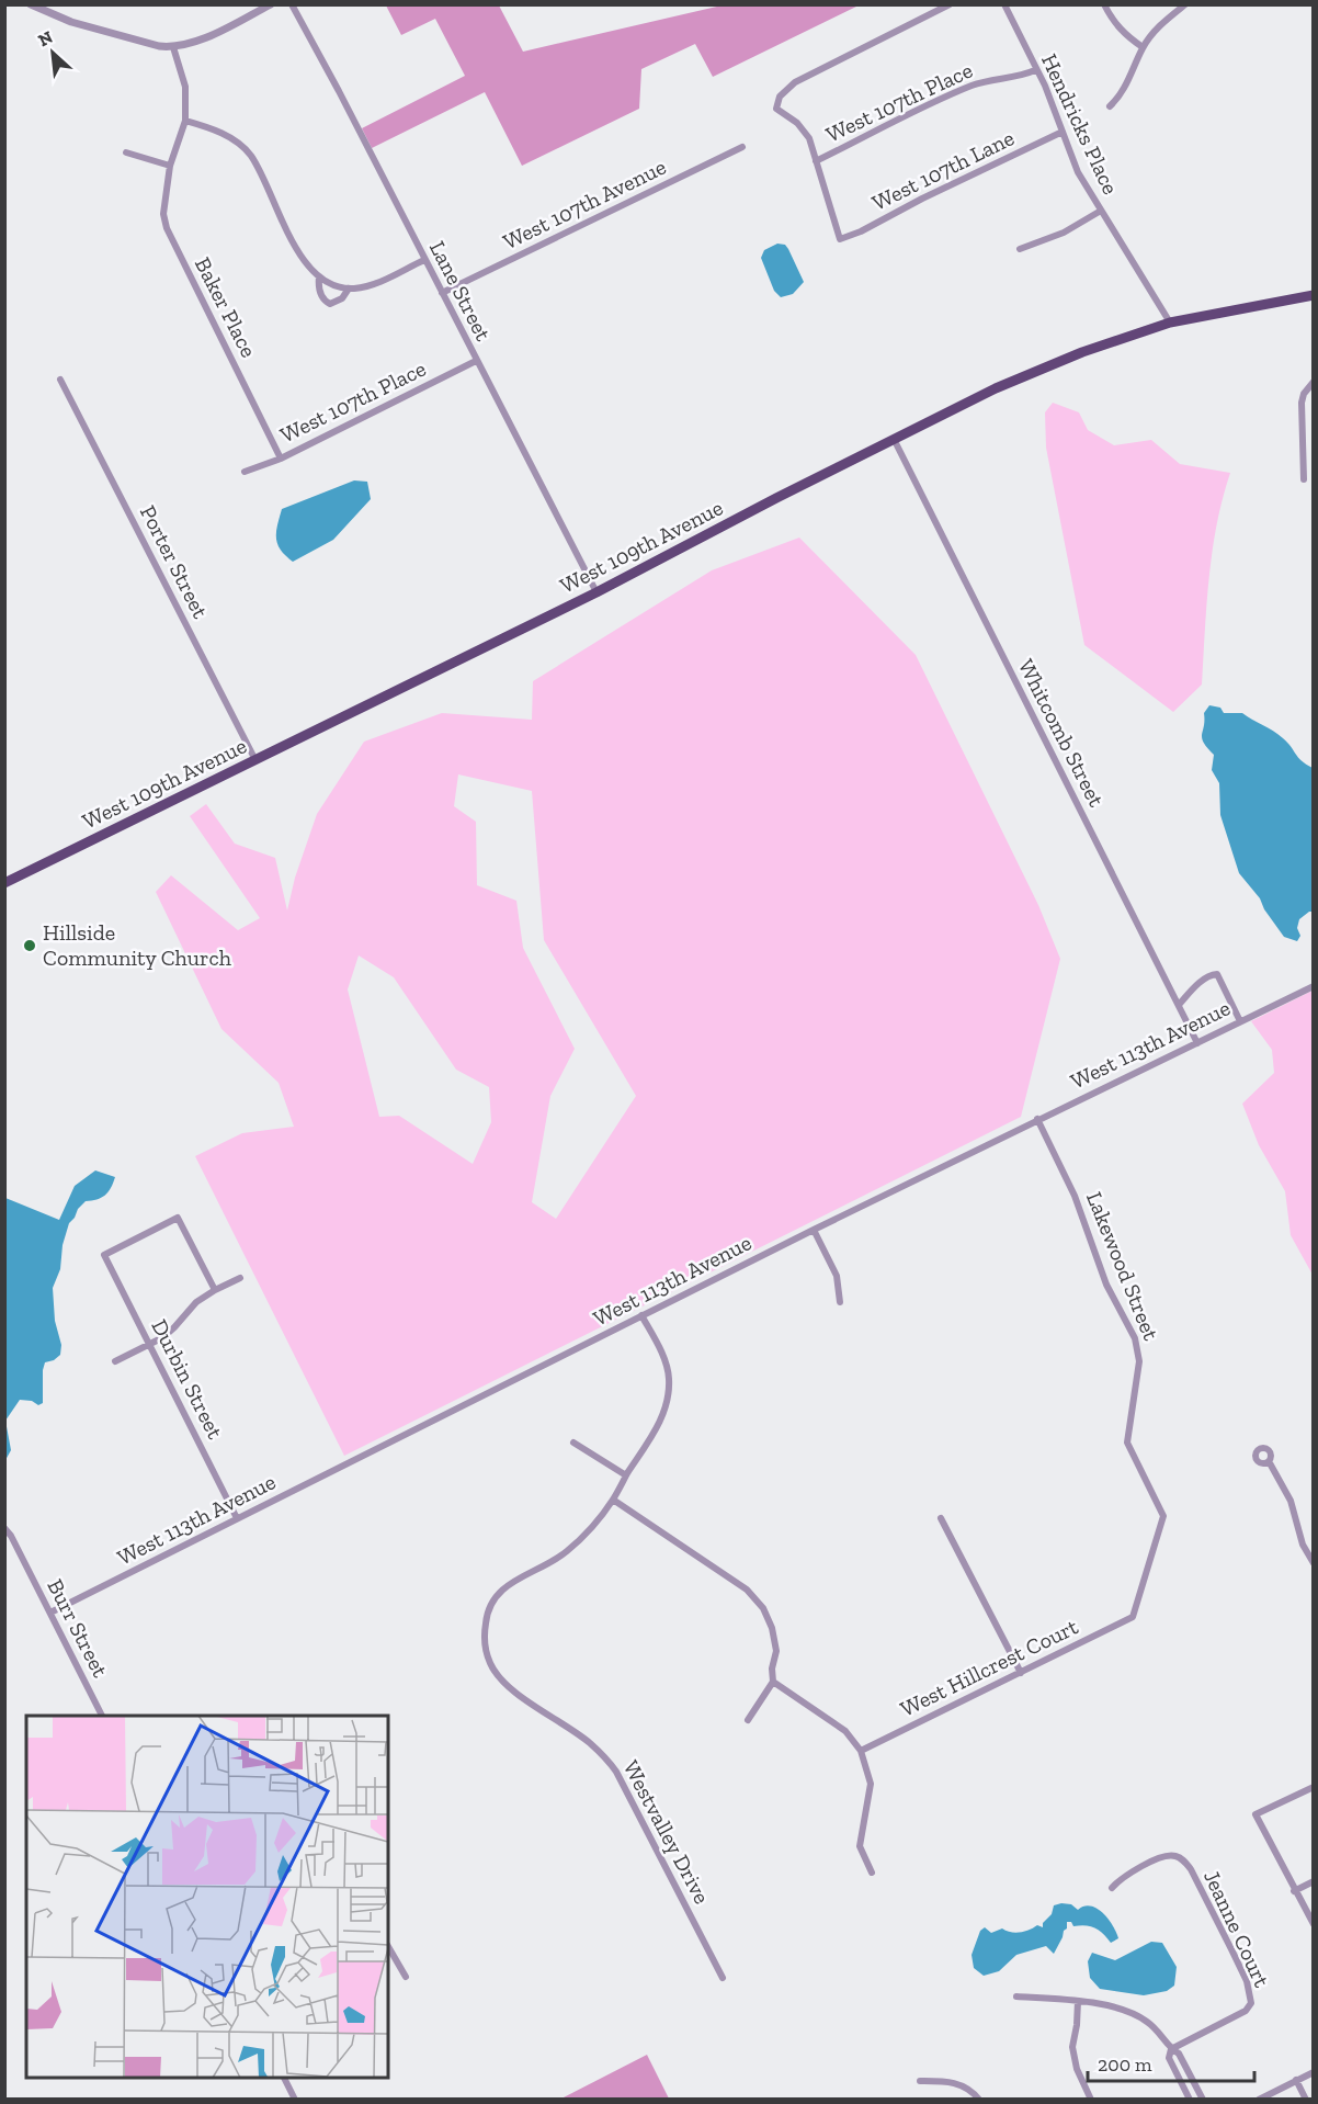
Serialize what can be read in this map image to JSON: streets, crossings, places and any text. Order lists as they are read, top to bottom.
{
  "streets": {
    "main road": ["West 109th Avenue"],
    "street": [
      "West 107th Place",
      "Hendricks Place",
      "West 107th Lane",
      "West 107th Avenue",
      "Lane Street",
      "Baker Place",
      "Porter Street",
      "Whitcomb Street",
      "West 113th Avenue",
      "Lakewood Street",
      "Durbin Street",
      "Burr Street",
      "West Hillcrest Court",
      "Westvalley Drive",
      "Jeanne Court"
    ]
  },
  "crossings": [
    ["West 107th Place", "Hendricks Place"],
    ["West 107th Place", "West 107th Lane"],
    ["West 107th Place", "Lane Street"],
    ["West 107th Place", "Baker Place"],
    ["Hendricks Place", "West 107th Lane"],
    ["Hendricks Place", "West 109th Avenue"],
    ["West 107th Avenue", "Lane Street"],
    ["Lane Street", "West 109th Avenue"],
    ["West 109th Avenue", "Porter Street"],
    ["West 109th Avenue", "Whitcomb Street"],
    ["Whitcomb Street", "West 113th Avenue"],
    ["West 113th Avenue", "Lakewood Street"],
    ["West 113th Avenue", "Durbin Street"],
    ["West 113th Avenue", "Burr Street"],
    ["West 113th Avenue", "Westvalley Drive"],
    ["Lakewood Street", "West Hillcrest Court"]
  ],
  "places": ["Hillside Community Church"],
  "scale_bar": "200 m",
  "north": "top left"
}
